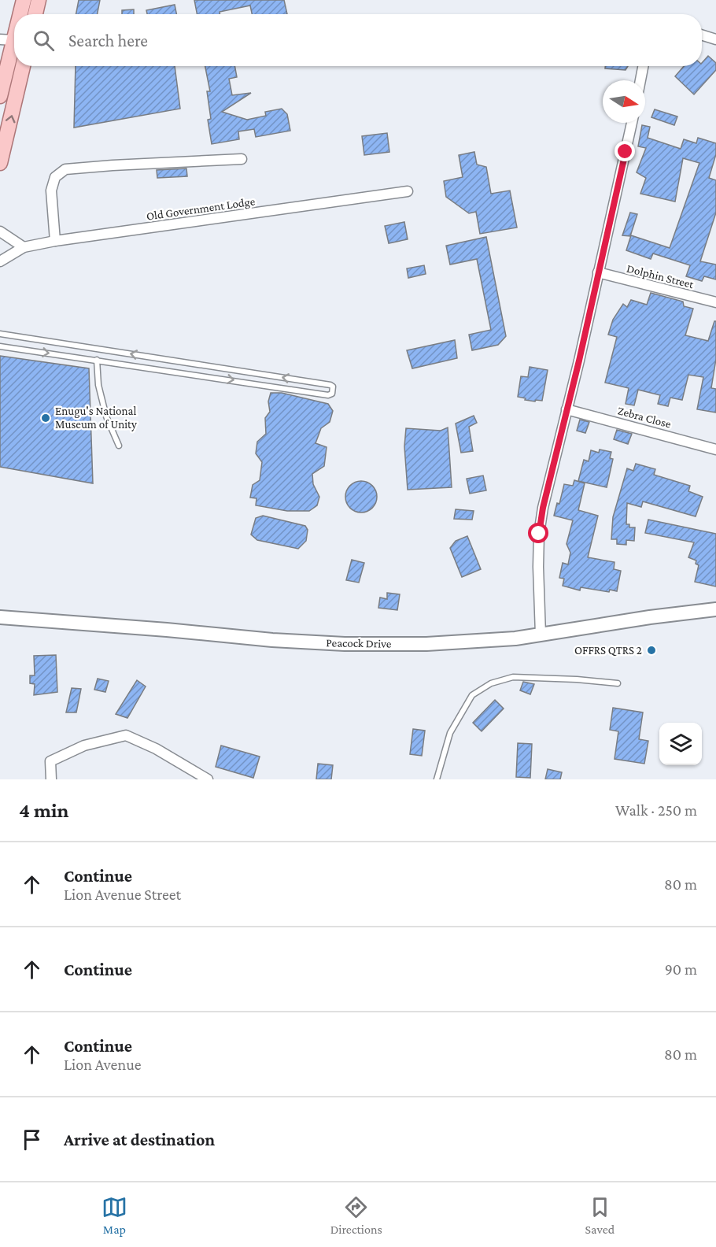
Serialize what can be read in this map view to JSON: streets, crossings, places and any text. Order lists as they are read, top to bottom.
{
  "streets": {
    "street": [
      "Old Government Lodge",
      "Dolphin Street",
      "Zebra Close",
      "Peacock Drive"
    ]
  },
  "places": ["Enugu's National Museum of Unity", "OFFRS QTRS 2"],
  "north": "right",
  "page": {
    "search": "Search here",
    "heading": ["4 min", "Walk · 250 m"],
    "list": [
      ["Continue", "Lion Avenue Street", "80 m"],
      ["Continue", "90 m"],
      ["Continue", "Lion Avenue", "80 m"],
      "Arrive at destination"
    ],
    "nav": ["Map", "Directions", "Saved"]
  }
}
